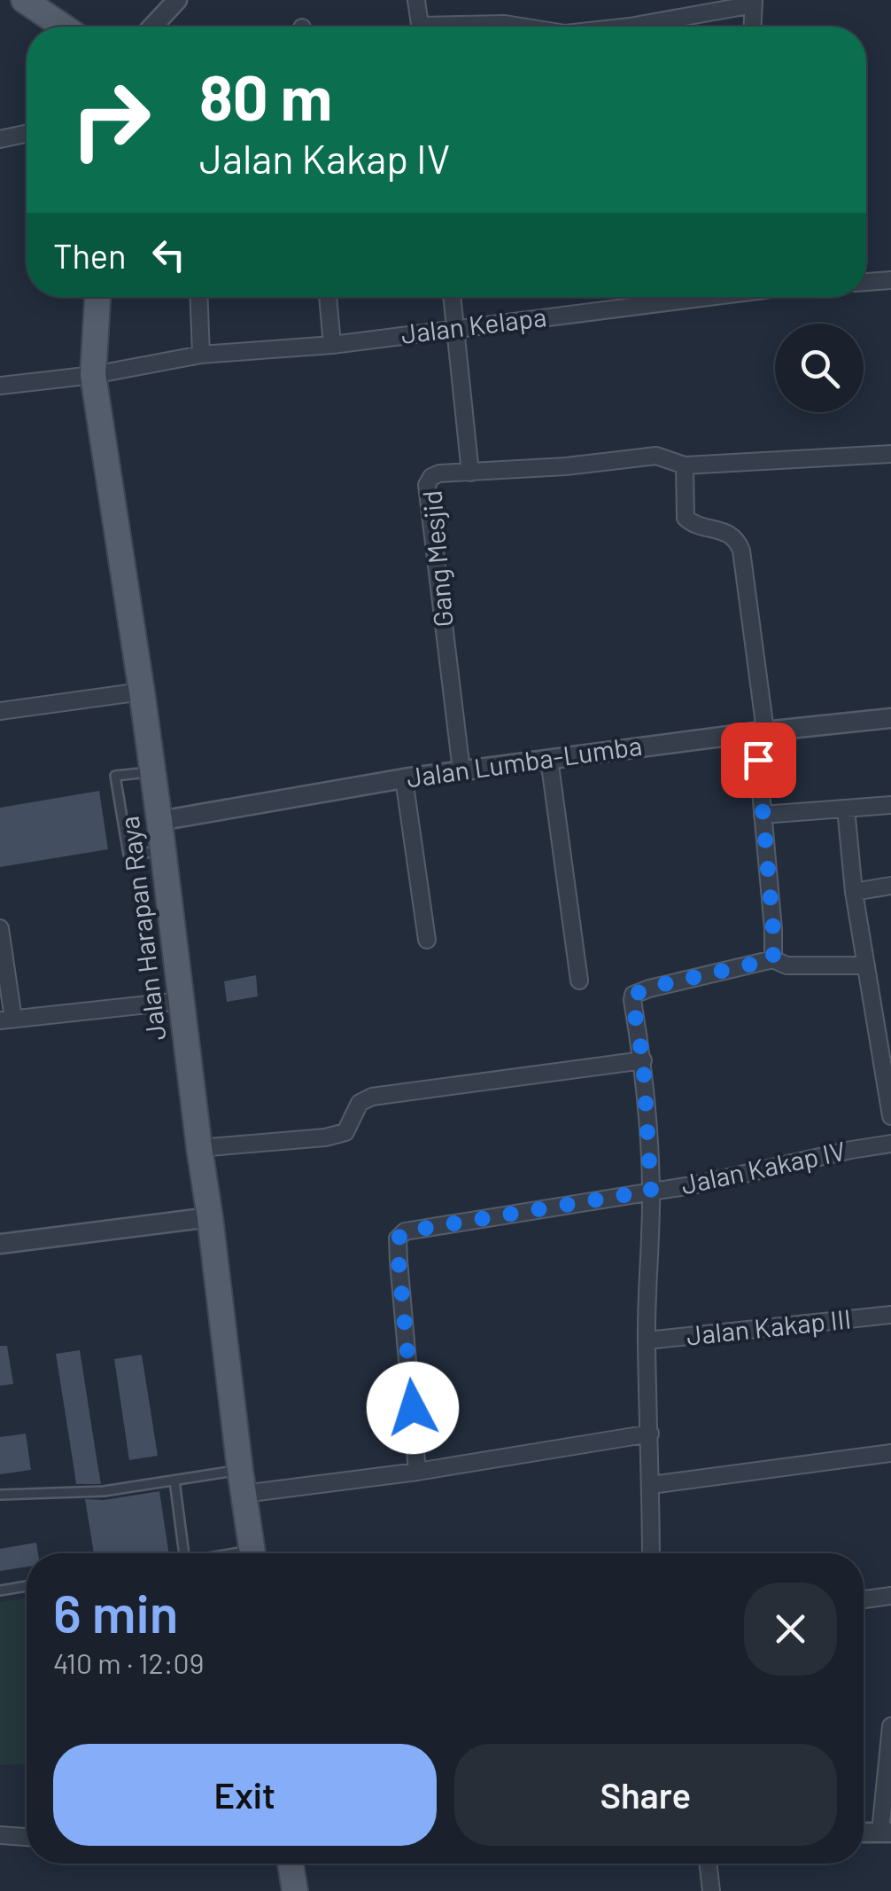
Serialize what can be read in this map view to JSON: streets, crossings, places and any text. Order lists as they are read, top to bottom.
{
  "streets": {
    "main road": ["Jalan Harapan Raya"],
    "street": [
      "Jalan Kelapa",
      "Gang Mesjid",
      "Jalan Lumba-Lumba",
      "Jalan Kakap IV",
      "Jalan Kakap III"
    ]
  },
  "crossings": [
    ["Jalan Kelapa", "Gang Mesjid"],
    ["Jalan Kelapa", "Jalan Harapan Raya"],
    ["Gang Mesjid", "Jalan Lumba-Lumba"],
    ["Jalan Lumba-Lumba", "Jalan Harapan Raya"]
  ],
  "page": {
    "turn": ["80 m", "Jalan Kakap IV"],
    "then": "Then",
    "heading": ["6 min", "410 m · 12:09"],
    "buttons": ["Exit", "Share"]
  }
}
